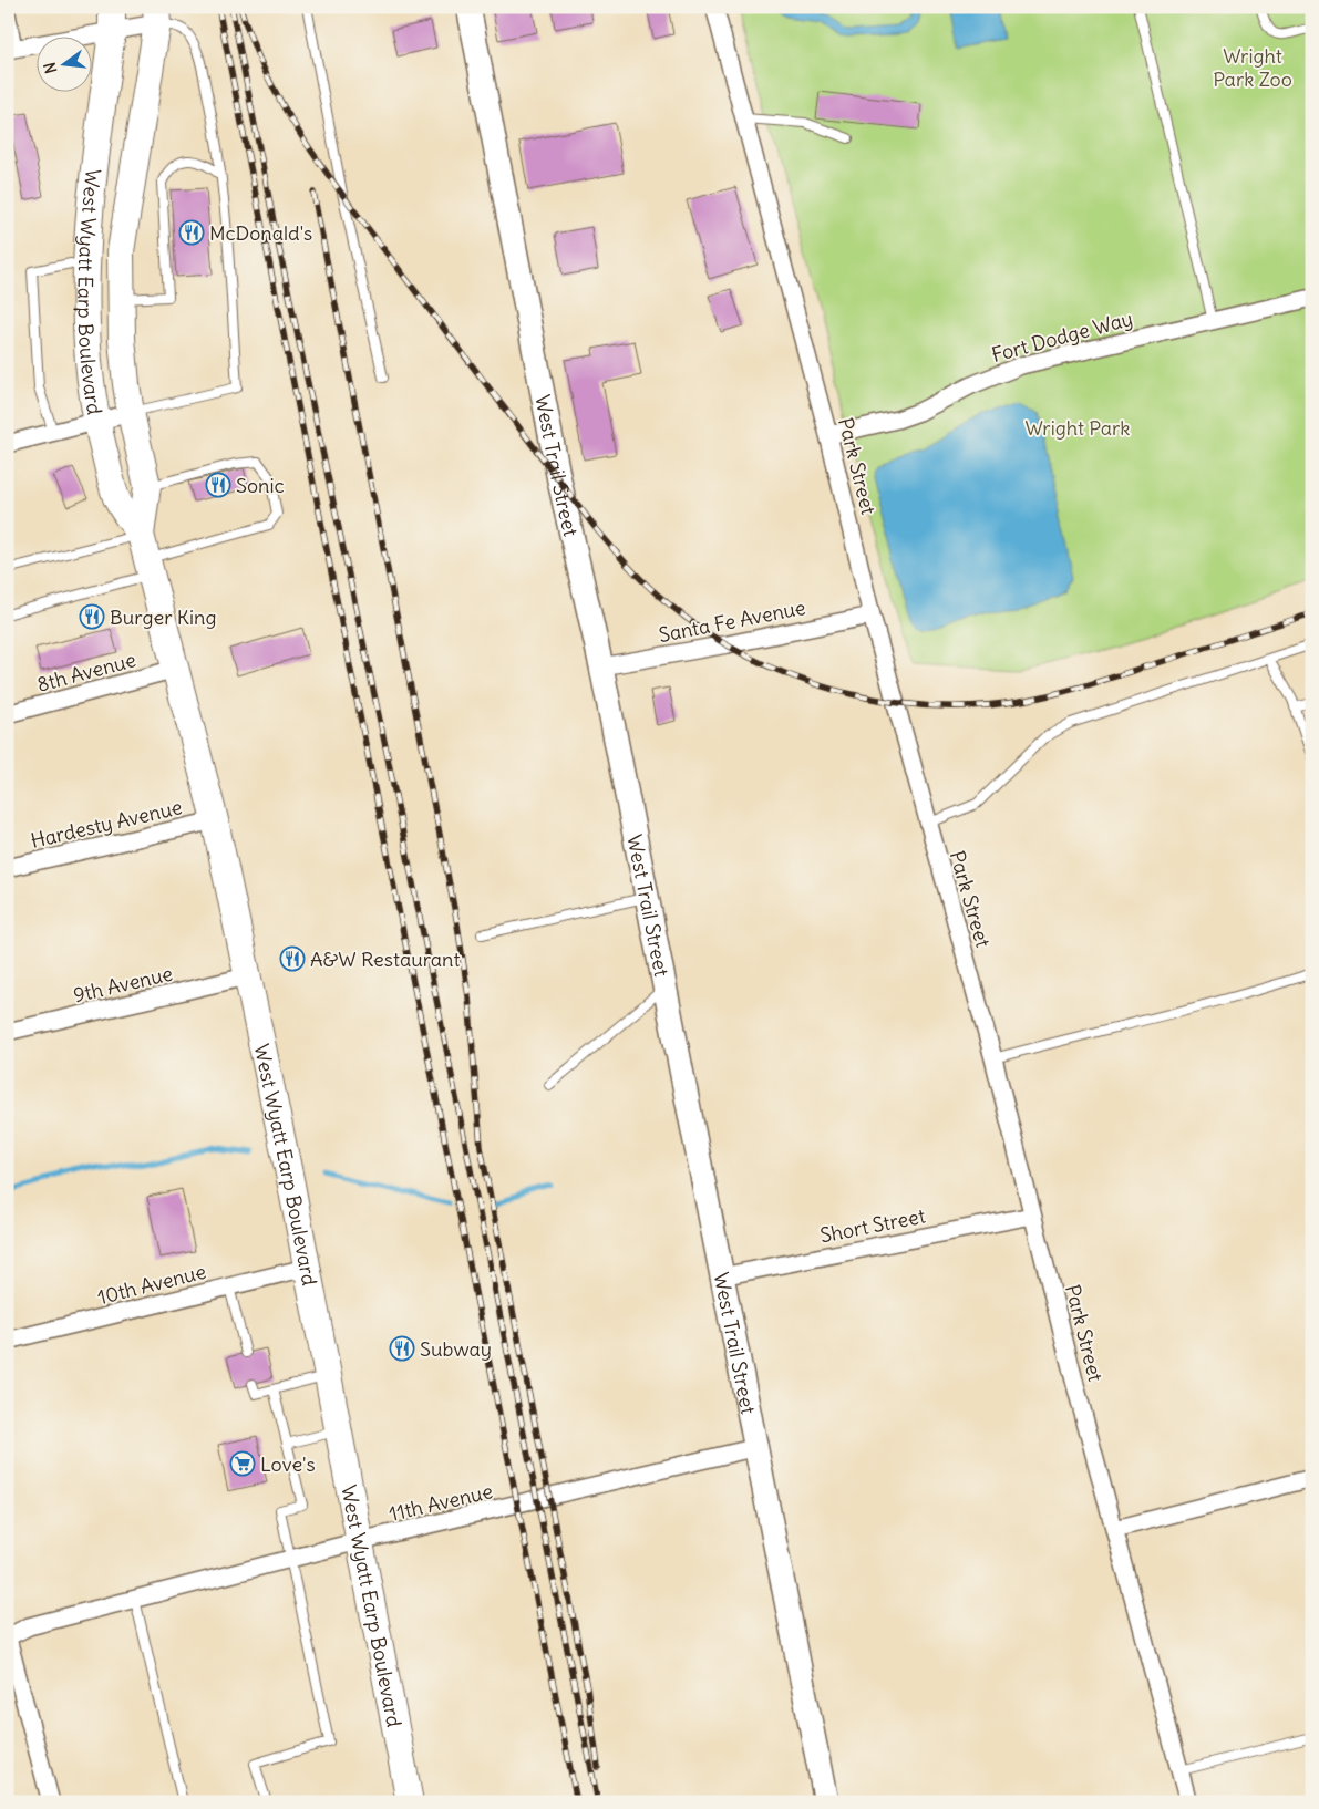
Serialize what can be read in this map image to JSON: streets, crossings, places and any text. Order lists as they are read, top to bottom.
{
  "streets": {
    "main road": ["West Wyatt Earp Boulevard", "West Trail Street"],
    "street": [
      "Fort Dodge Way",
      "Park Street",
      "Santa Fe Avenue",
      "8th Avenue",
      "Hardesty Avenue",
      "9th Avenue",
      "Short Street",
      "10th Avenue",
      "11th Avenue"
    ]
  },
  "crossings": [
    ["West Wyatt Earp Boulevard", "8th Avenue"],
    ["West Wyatt Earp Boulevard", "Hardesty Avenue"],
    ["West Wyatt Earp Boulevard", "9th Avenue"],
    ["West Wyatt Earp Boulevard", "10th Avenue"],
    ["West Wyatt Earp Boulevard", "11th Avenue"],
    ["Fort Dodge Way", "Park Street"],
    ["West Trail Street", "Santa Fe Avenue"],
    ["West Trail Street", "Short Street"],
    ["West Trail Street", "11th Avenue"],
    ["Park Street", "Santa Fe Avenue"],
    ["Park Street", "Short Street"]
  ],
  "parks": ["Wright Park Zoo", "Wright Park"],
  "places": {
    "restaurant": [
      "McDonald's",
      "Sonic",
      "Burger King",
      "A&W Restaurant",
      "Subway"
    ],
    "supermarket": ["Love's"]
  },
  "north": "left"
}
